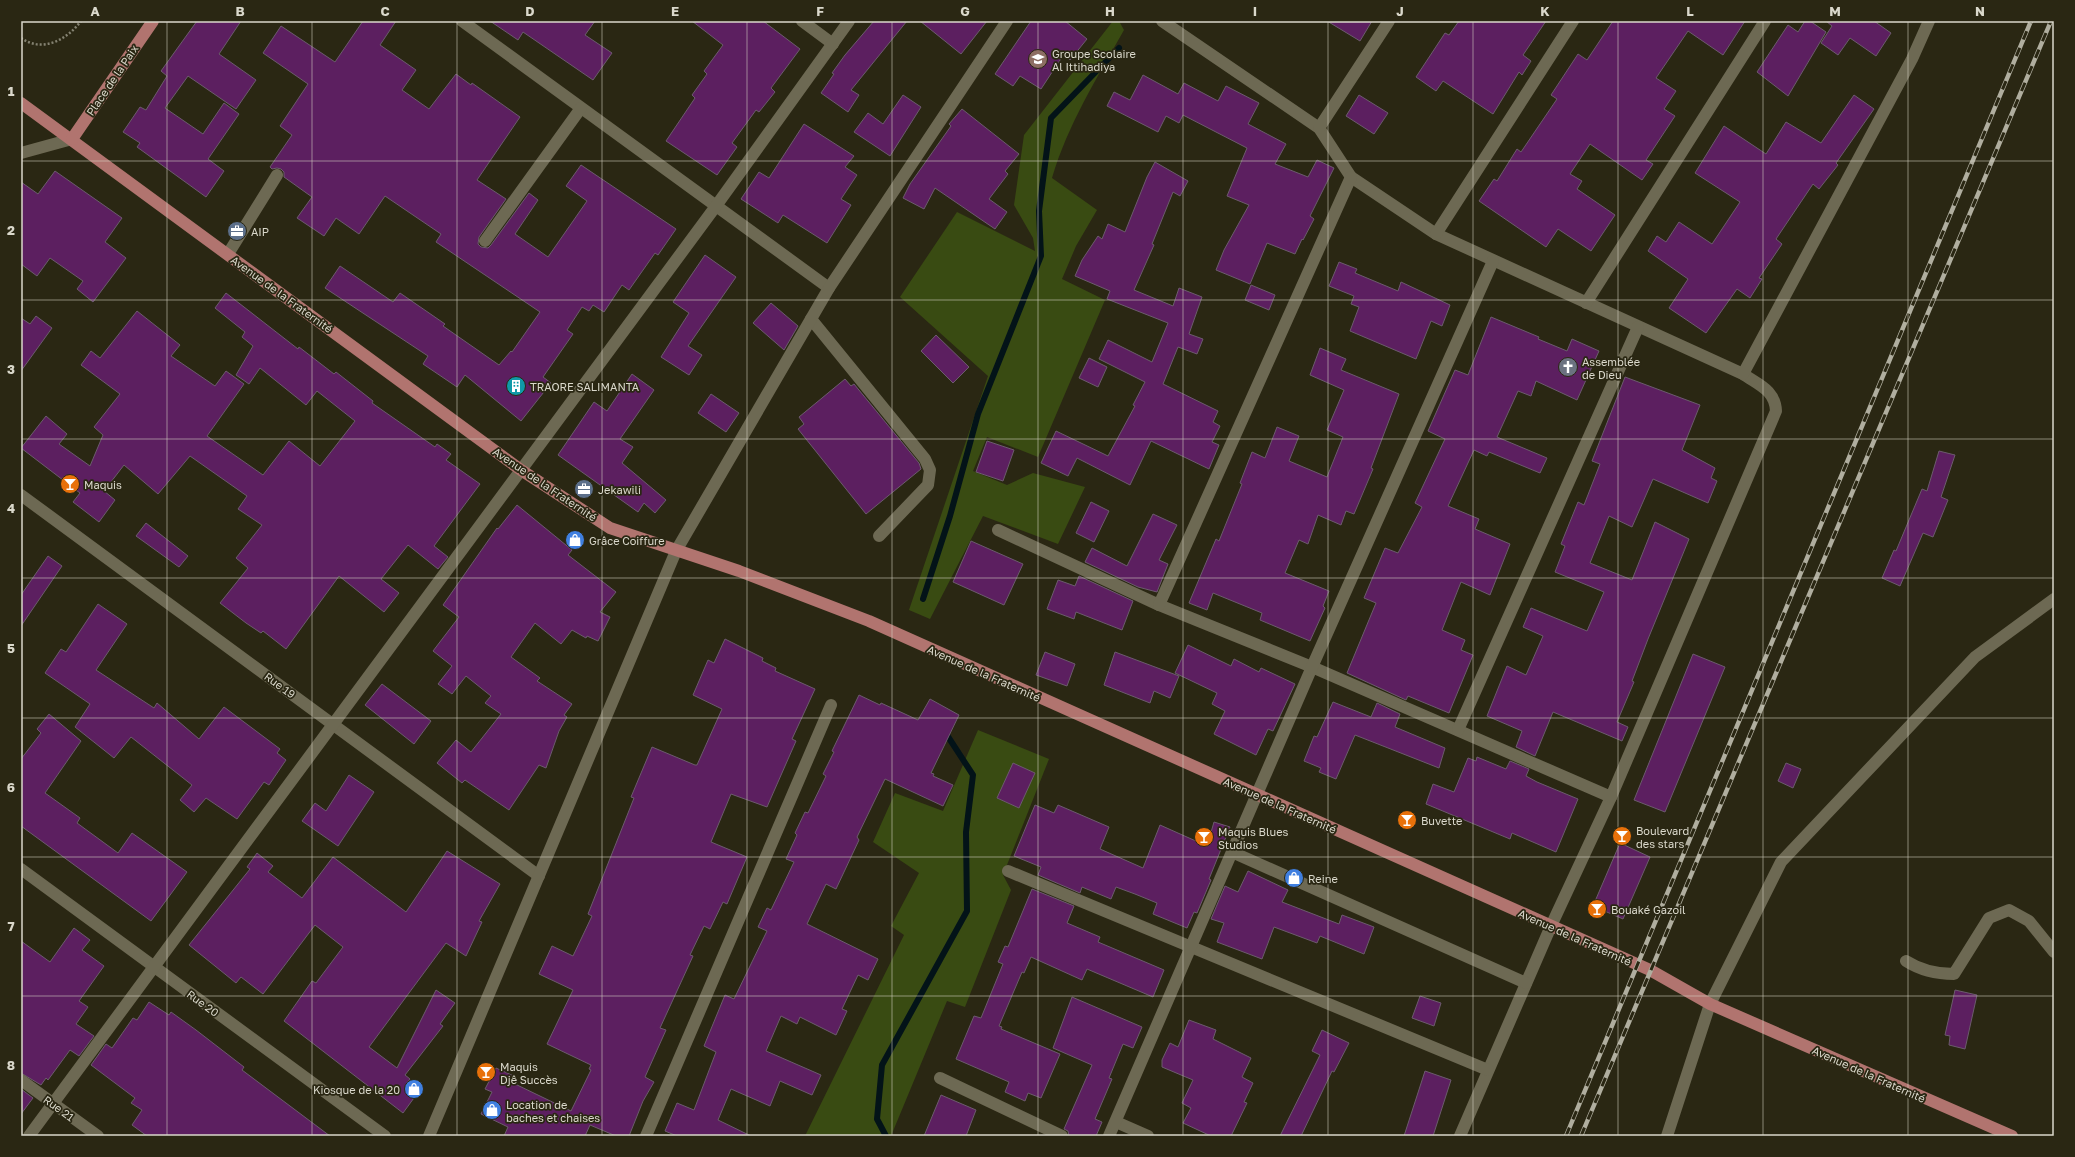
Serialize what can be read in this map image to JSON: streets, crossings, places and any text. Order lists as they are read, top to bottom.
{
  "streets": {
    "main road": ["Place de la Paix", "Avenue de la Fraternité"],
    "street": ["Rue 19", "Rue 20", "Rue 21"]
  },
  "crossings": [
    ["Place de la Paix", "Avenue de la Fraternité"]
  ],
  "places": {
    "school or university": ["Groupe Scolaire Al Ittihadiya"],
    "office": ["AIP", "Jekawili"],
    "church": ["Assemblée de Dieu"],
    "building": ["TRAORE SALIMANTA"],
    "bar": [
      "Maquis",
      "Buvette",
      "Boulevard des stars",
      "Maquis Blues Studios",
      "Bouaké Gazoil",
      "Maquis Djê Succès"
    ],
    "shop": [
      "Grâce Coiffure",
      "Reine",
      "Kiosque de la 20",
      "Location de baches et chaises"
    ]
  },
  "grid": {
    "columns": [
      "A",
      "B",
      "C",
      "D",
      "E",
      "F",
      "G",
      "H",
      "I",
      "J",
      "K",
      "L",
      "M",
      "N"
    ],
    "rows": [
      "1",
      "2",
      "3",
      "4",
      "5",
      "6",
      "7",
      "8"
    ]
  }
}
